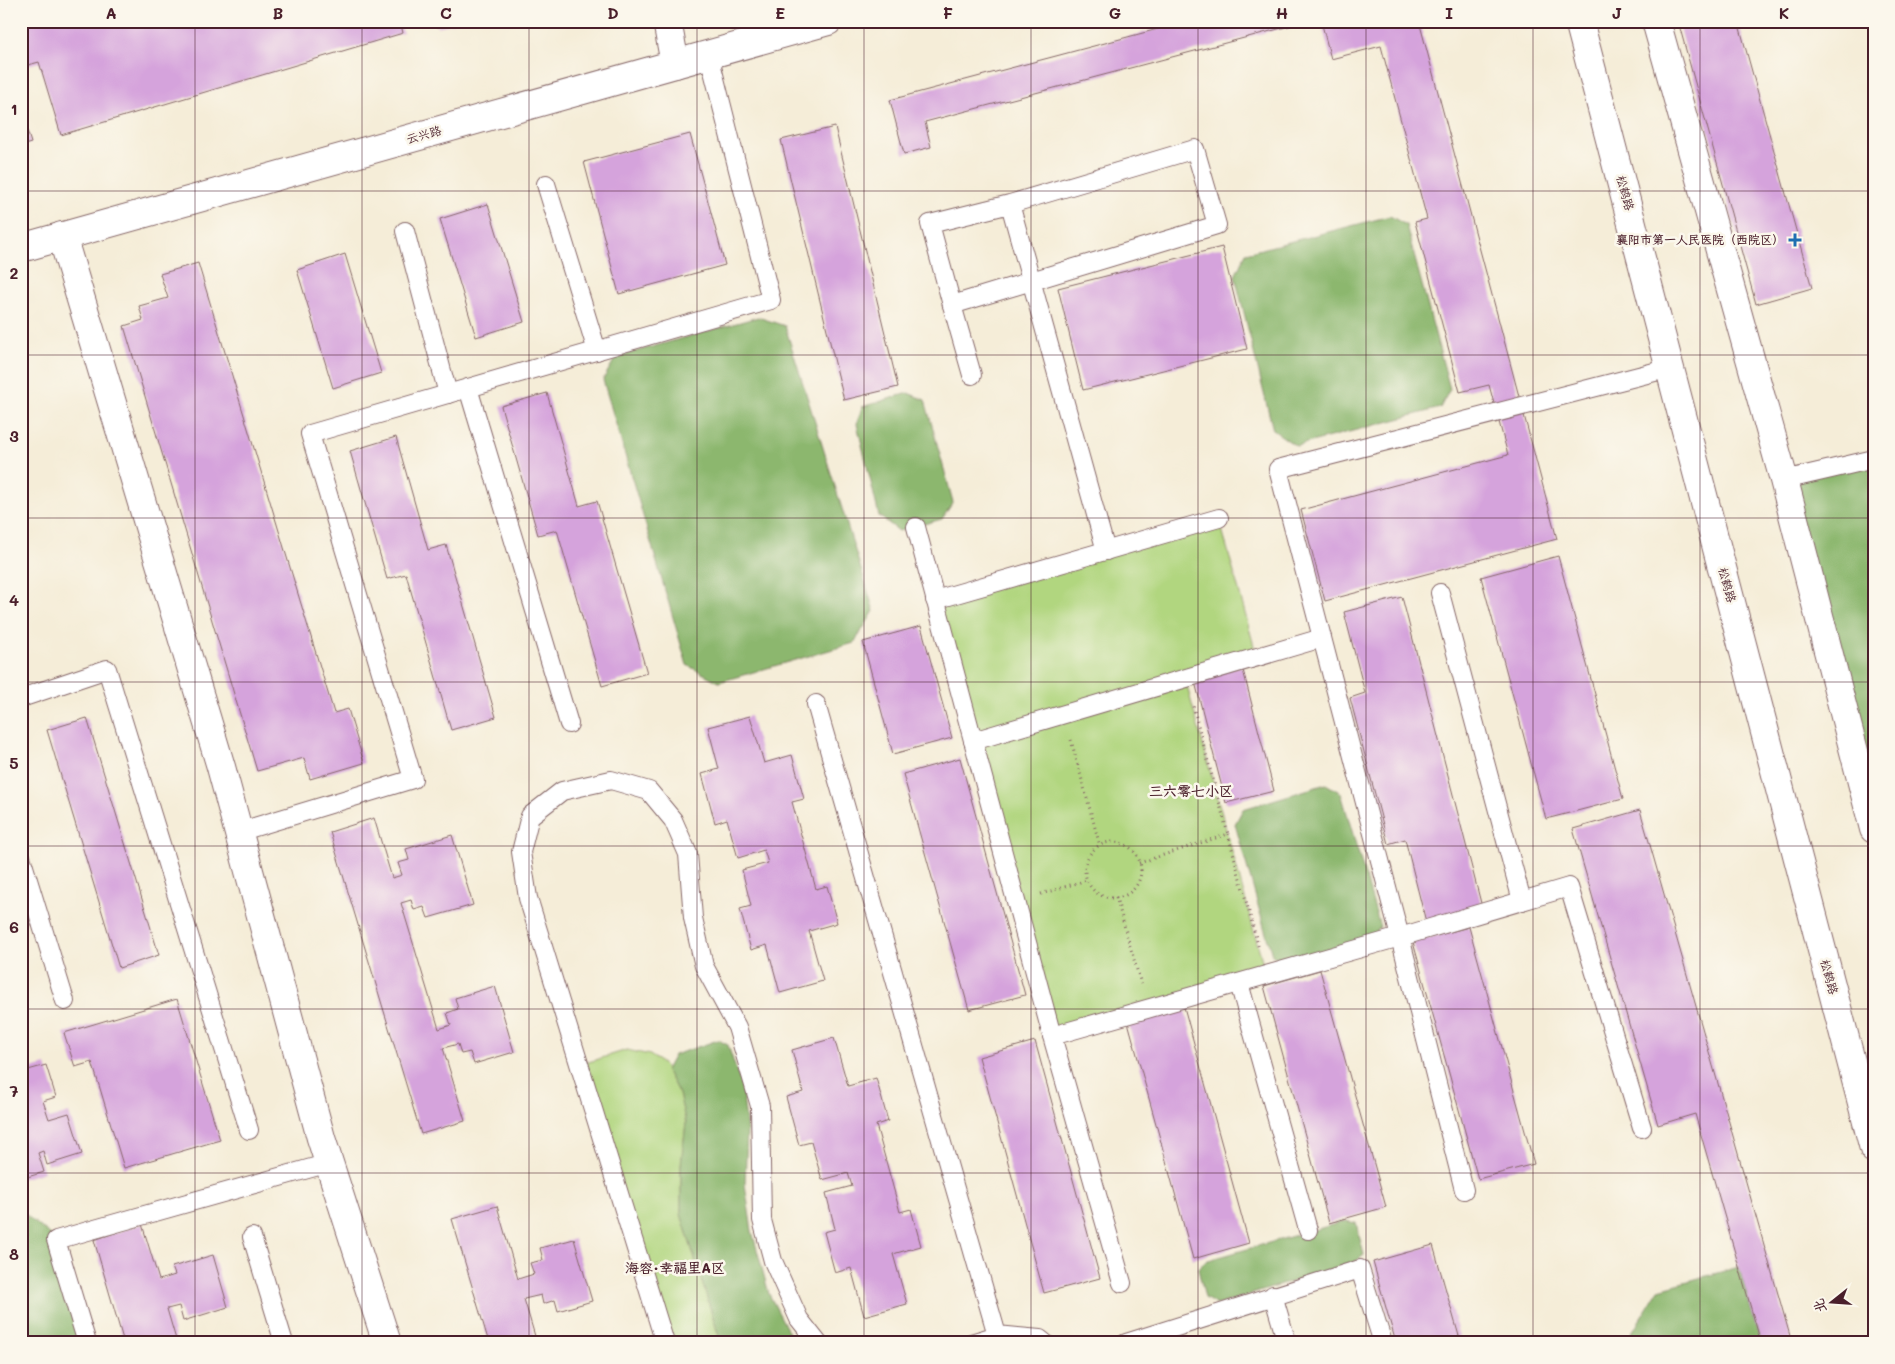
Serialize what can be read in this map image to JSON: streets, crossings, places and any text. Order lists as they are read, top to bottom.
{
  "streets": {
    "main road": ["云兴路", "松鹤路"]
  },
  "districts": ["三六零七小区", "海容·幸福里A区"],
  "places": {
    "health": ["襄阳市第一人民医院（西院区）"]
  },
  "north": "left",
  "grid": {
    "columns": [
      "A",
      "B",
      "C",
      "D",
      "E",
      "F",
      "G",
      "H",
      "I",
      "J",
      "K"
    ],
    "rows": [
      "1",
      "2",
      "3",
      "4",
      "5",
      "6",
      "7",
      "8"
    ]
  }
}
